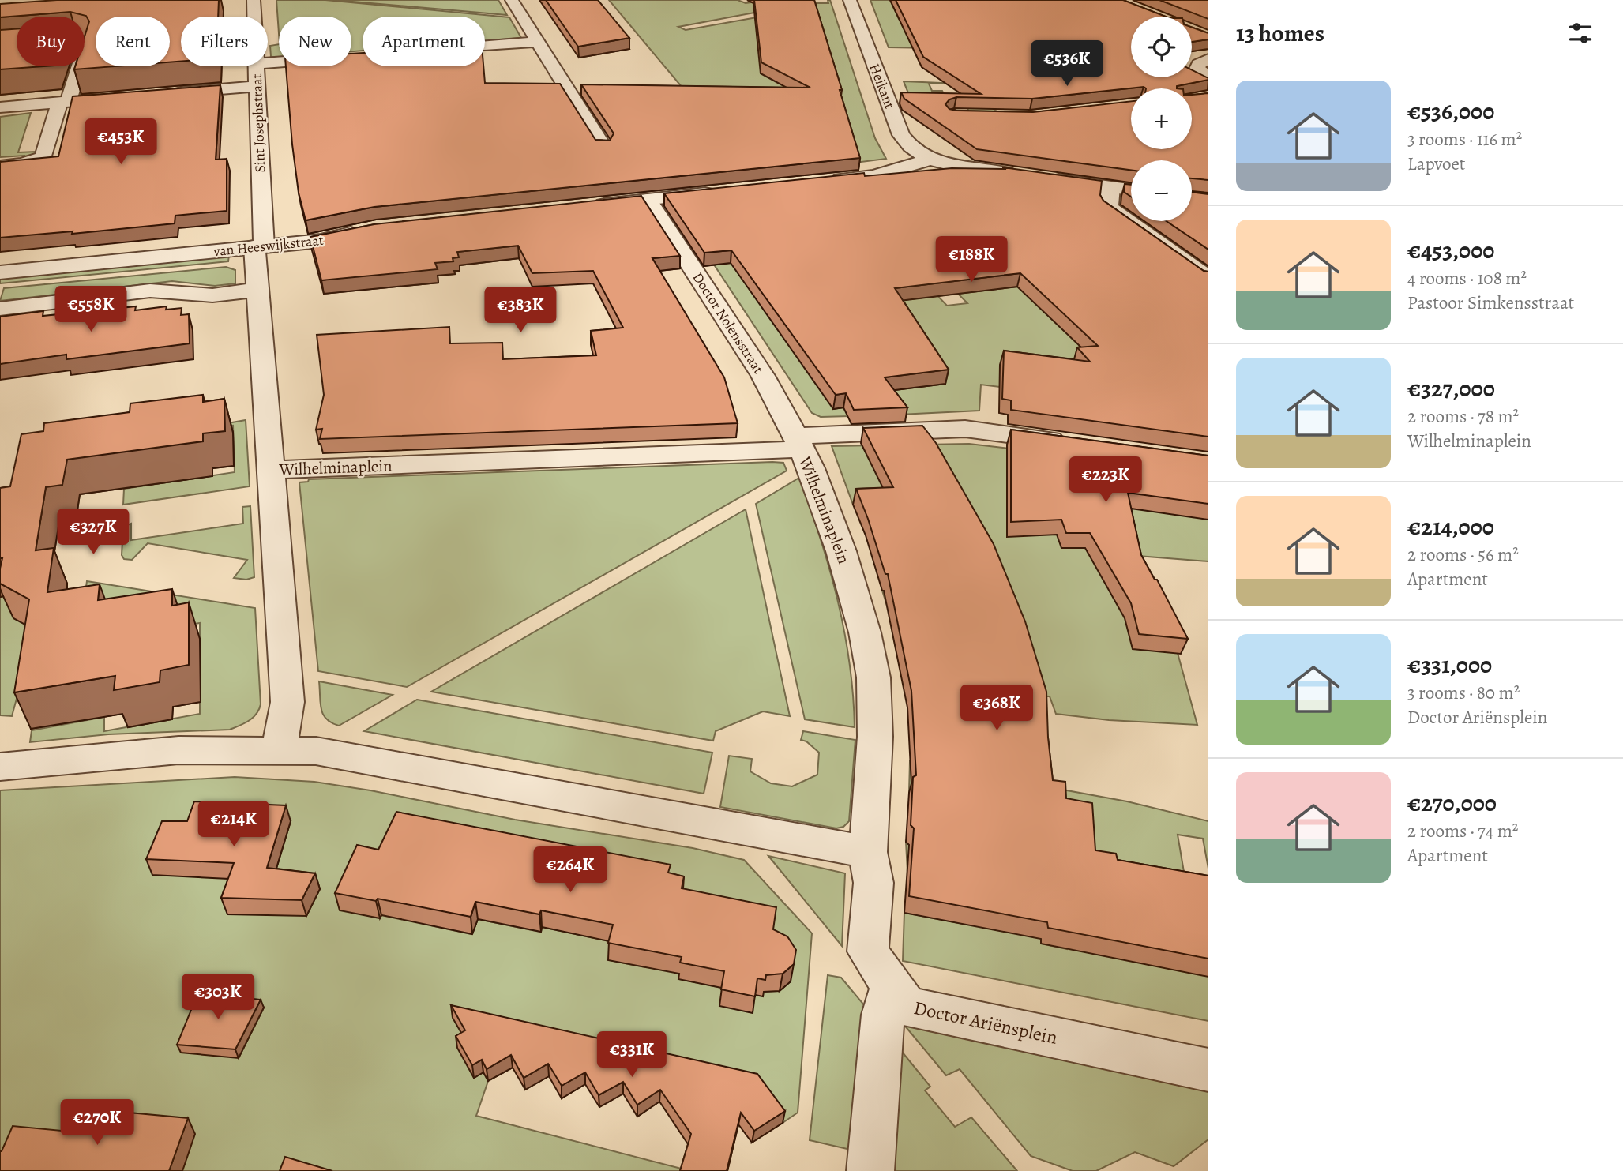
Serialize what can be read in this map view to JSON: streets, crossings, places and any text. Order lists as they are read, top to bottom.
{
  "streets": {
    "street": [
      "Heikant",
      "Sint Josephstraat",
      "van Heeswijkstraat",
      "Doctor Nolensstraat",
      "Wilhelminaplein",
      "Doctor Ariënsplein"
    ]
  },
  "crossings": [
    ["Sint Josephstraat", "van Heeswijkstraat"],
    ["Sint Josephstraat", "Wilhelminaplein"],
    ["Doctor Nolensstraat", "Wilhelminaplein"],
    ["Wilhelminaplein", "Doctor Ariënsplein"]
  ],
  "page": {
    "heading": "13 homes",
    "map_buttons": ["+", "−"],
    "chip": [
      "Buy",
      "Rent",
      "Filters",
      "New",
      "Apartment"
    ],
    "price": [
      "€536K",
      "€453K",
      "€188K",
      "€558K",
      "€383K",
      "€223K",
      "€327K",
      "€368K",
      "€214K",
      "€264K",
      "€303K",
      "€331K",
      "€270K"
    ],
    "list": [
      {
        "name": "€536,000",
        "note": "3 rooms · 116 m² · Lapvoet"
      },
      {
        "name": "€453,000",
        "note": "4 rooms · 108 m² · Pastoor Simkensstraat"
      },
      {
        "name": "€327,000",
        "note": "2 rooms · 78 m² · Wilhelminaplein"
      },
      {
        "name": "€214,000",
        "note": "2 rooms · 56 m² · Apartment"
      },
      {
        "name": "€331,000",
        "note": "3 rooms · 80 m² · Doctor Ariënsplein"
      },
      {
        "name": "€270,000",
        "note": "2 rooms · 74 m² · Apartment"
      }
    ]
  }
}
